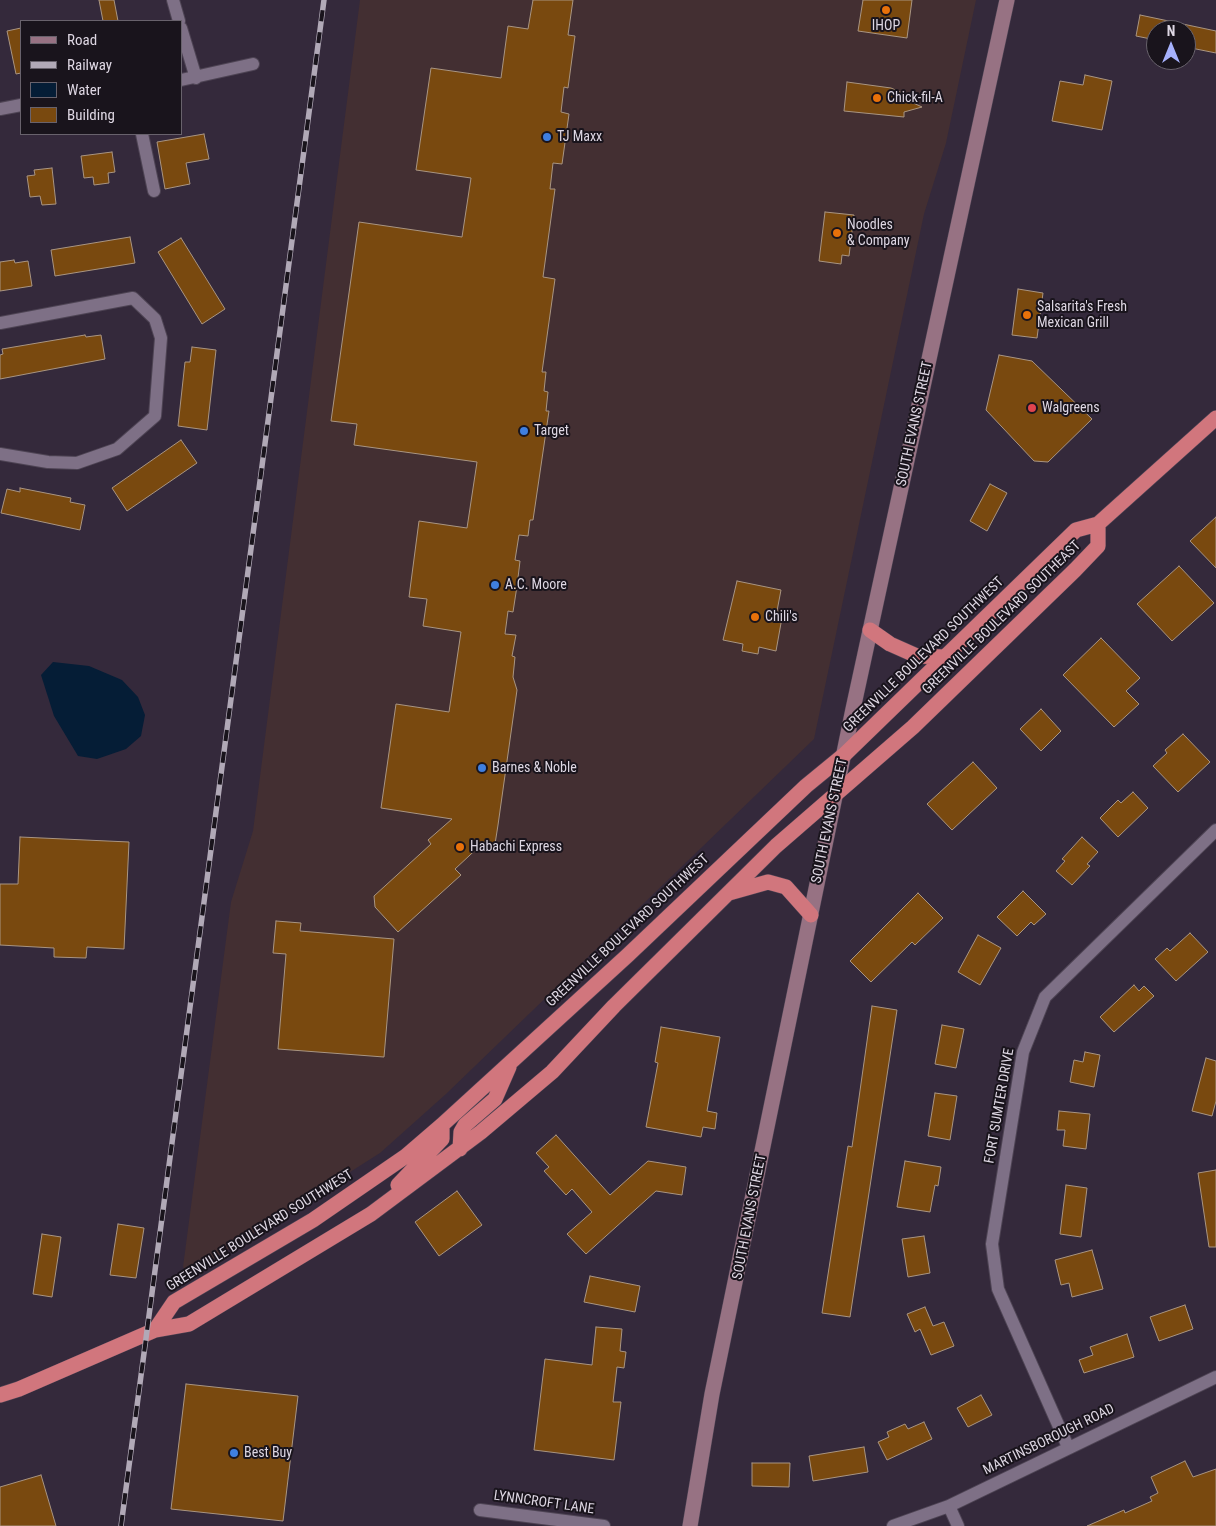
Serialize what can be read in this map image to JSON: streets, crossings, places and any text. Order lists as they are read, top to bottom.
{
  "streets": {
    "highway": ["GREENVILLE BOULEVARD SOUTHEAST", "GREENVILLE BOULEVARD SOUTHWEST"],
    "main road": ["SOUTH EVANS STREET"],
    "street": ["FORT SUMTER DRIVE", "MARTINSBOROUGH ROAD", "LYNNCROFT LANE"]
  },
  "crossings": [
    ["SOUTH EVANS STREET", "GREENVILLE BOULEVARD SOUTHEAST"],
    ["SOUTH EVANS STREET", "GREENVILLE BOULEVARD SOUTHWEST"],
    ["GREENVILLE BOULEVARD SOUTHEAST", "GREENVILLE BOULEVARD SOUTHWEST"],
    ["FORT SUMTER DRIVE", "MARTINSBOROUGH ROAD"]
  ],
  "places": [
    "IHOP",
    "Chick-fil-A",
    "TJ Maxx",
    "Noodles & Company",
    "Salsarita's Fresh Mexican Grill",
    "Walgreens",
    "Target",
    "A.C. Moore",
    "Chili's",
    "Barnes & Noble",
    "Habachi Express",
    "Best Buy"
  ],
  "legend": [
    "Road",
    "Railway",
    "Water",
    "Building"
  ],
  "north": "top"
}
